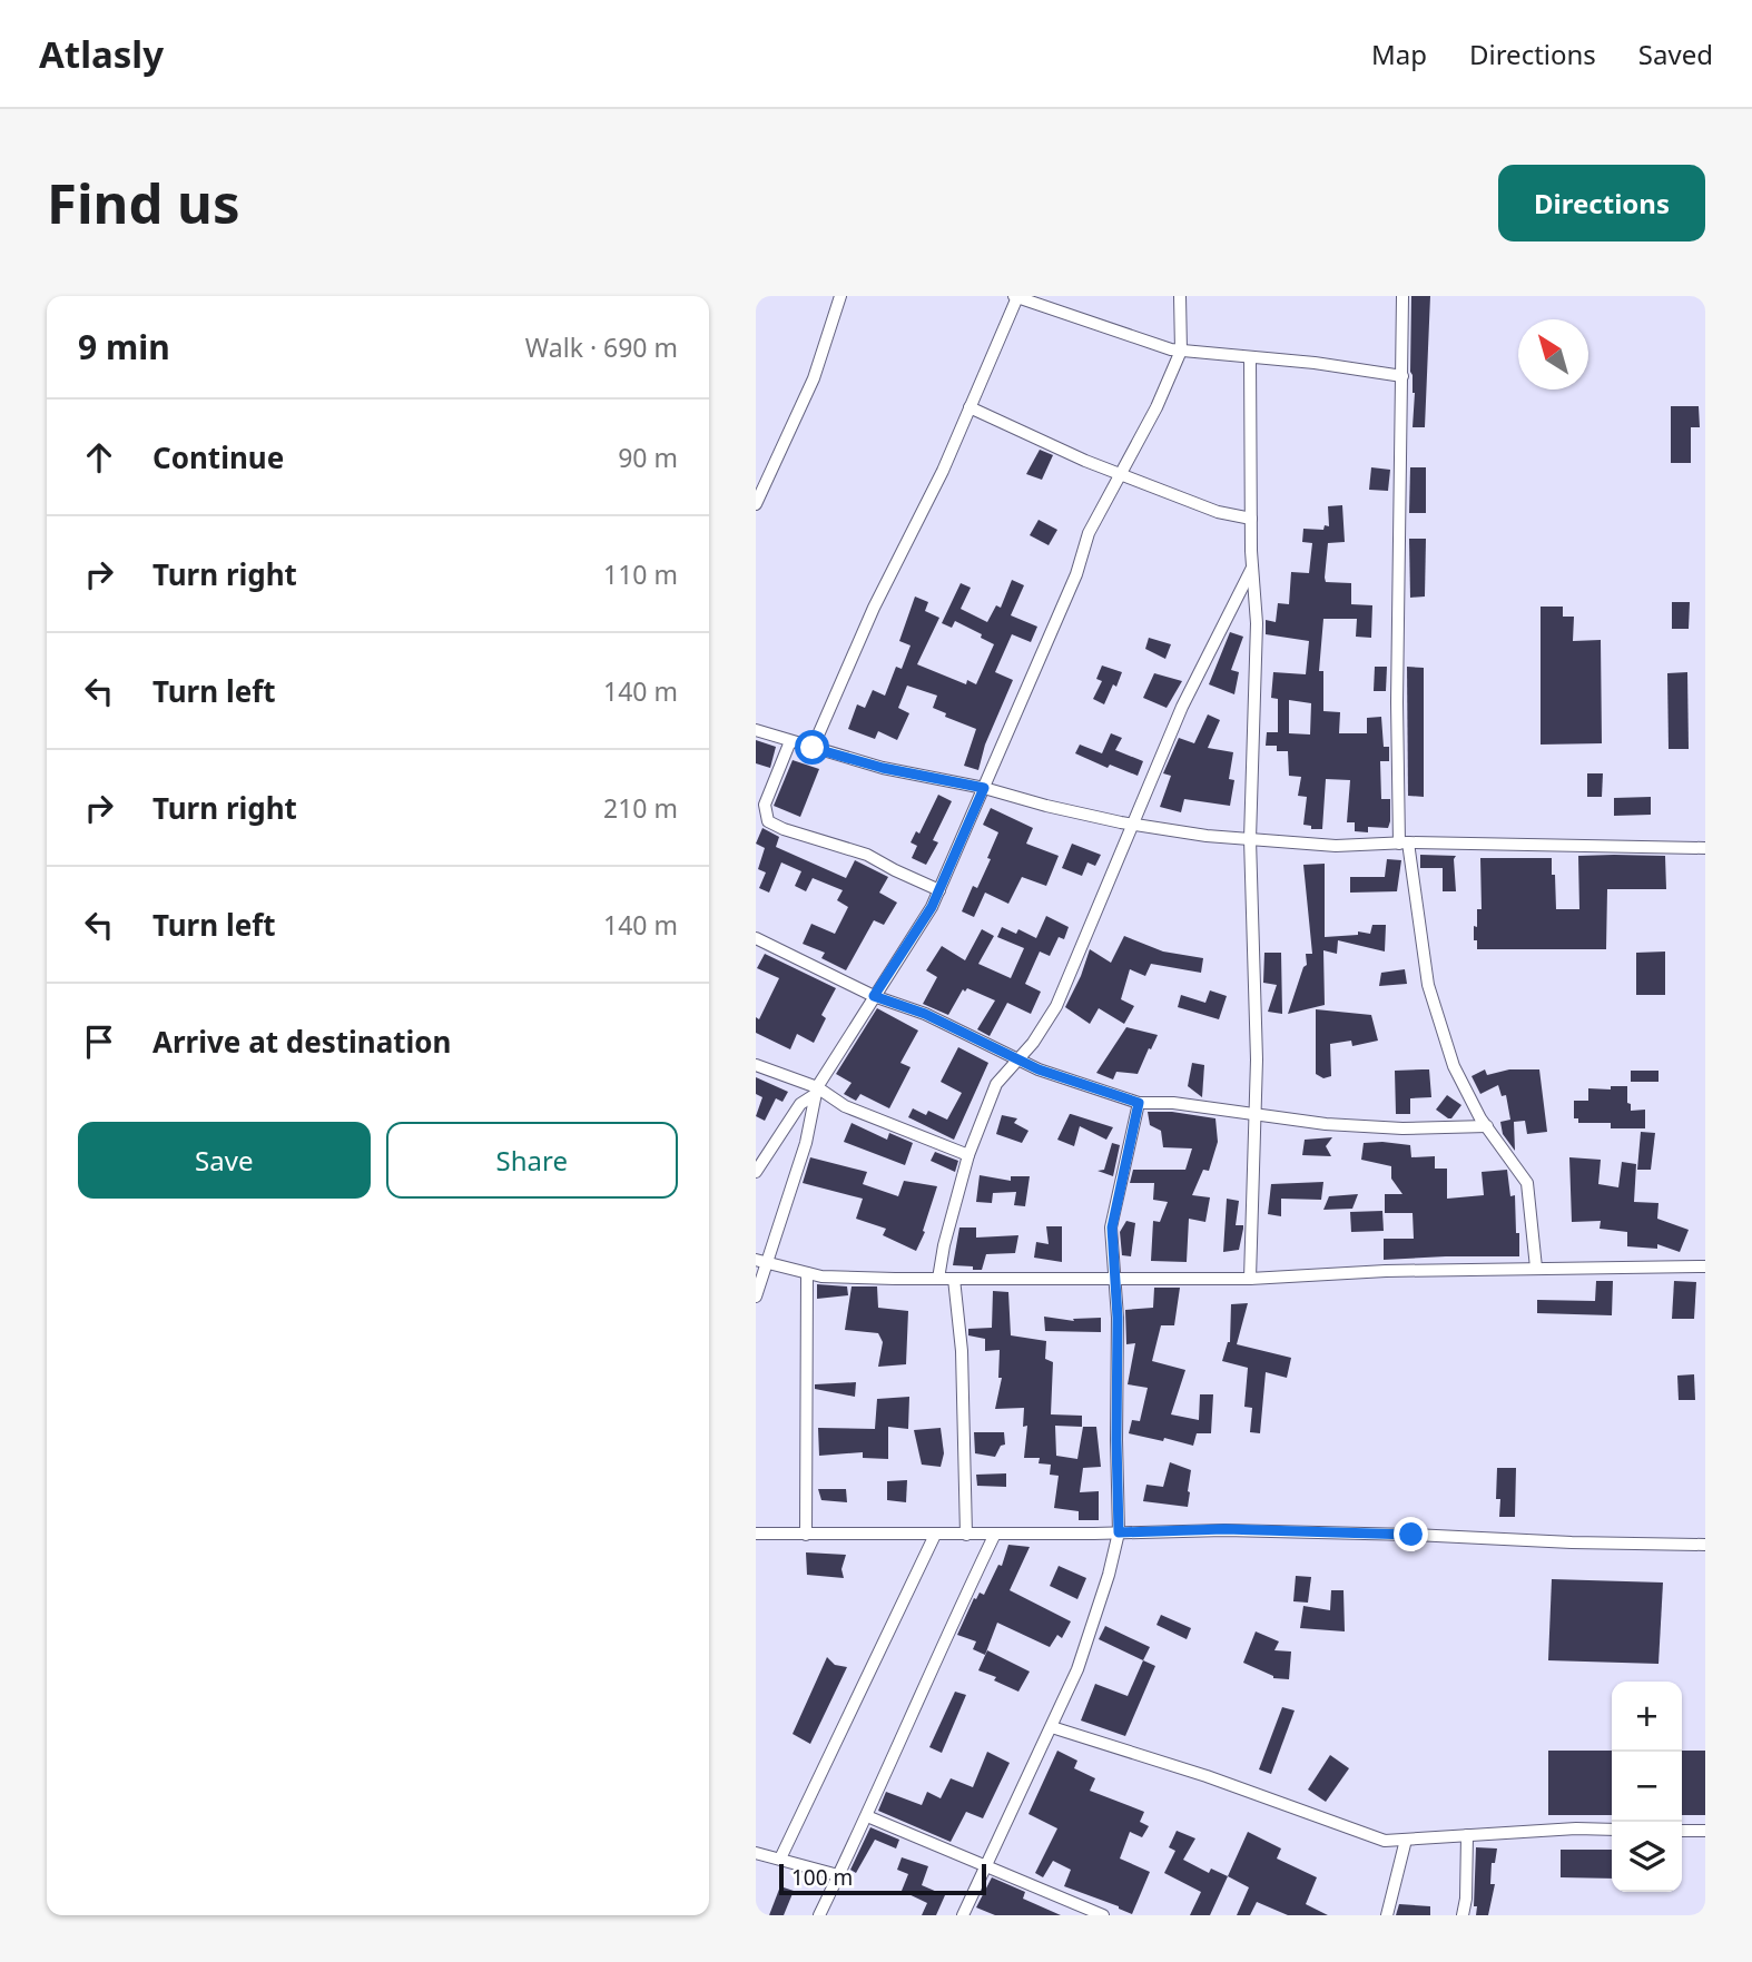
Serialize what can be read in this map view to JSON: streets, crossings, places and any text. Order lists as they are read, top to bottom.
{
  "scale_bar": "100 m",
  "north": "top left",
  "page": {
    "header": "Atlasly",
    "nav": ["Map", "Directions", "Saved"],
    "buttons": [
      "Directions",
      ["Save", "Share"]
    ],
    "title": "Find us",
    "heading": ["9 min", "Walk · 690 m"],
    "list": [
      ["Continue", "90 m"],
      ["Turn right", "110 m"],
      ["Turn left", "140 m"],
      ["Turn right", "210 m"],
      ["Turn left", "140 m"],
      "Arrive at destination"
    ],
    "map_buttons": ["+", "−"],
    "scale": "100 m"
  }
}
